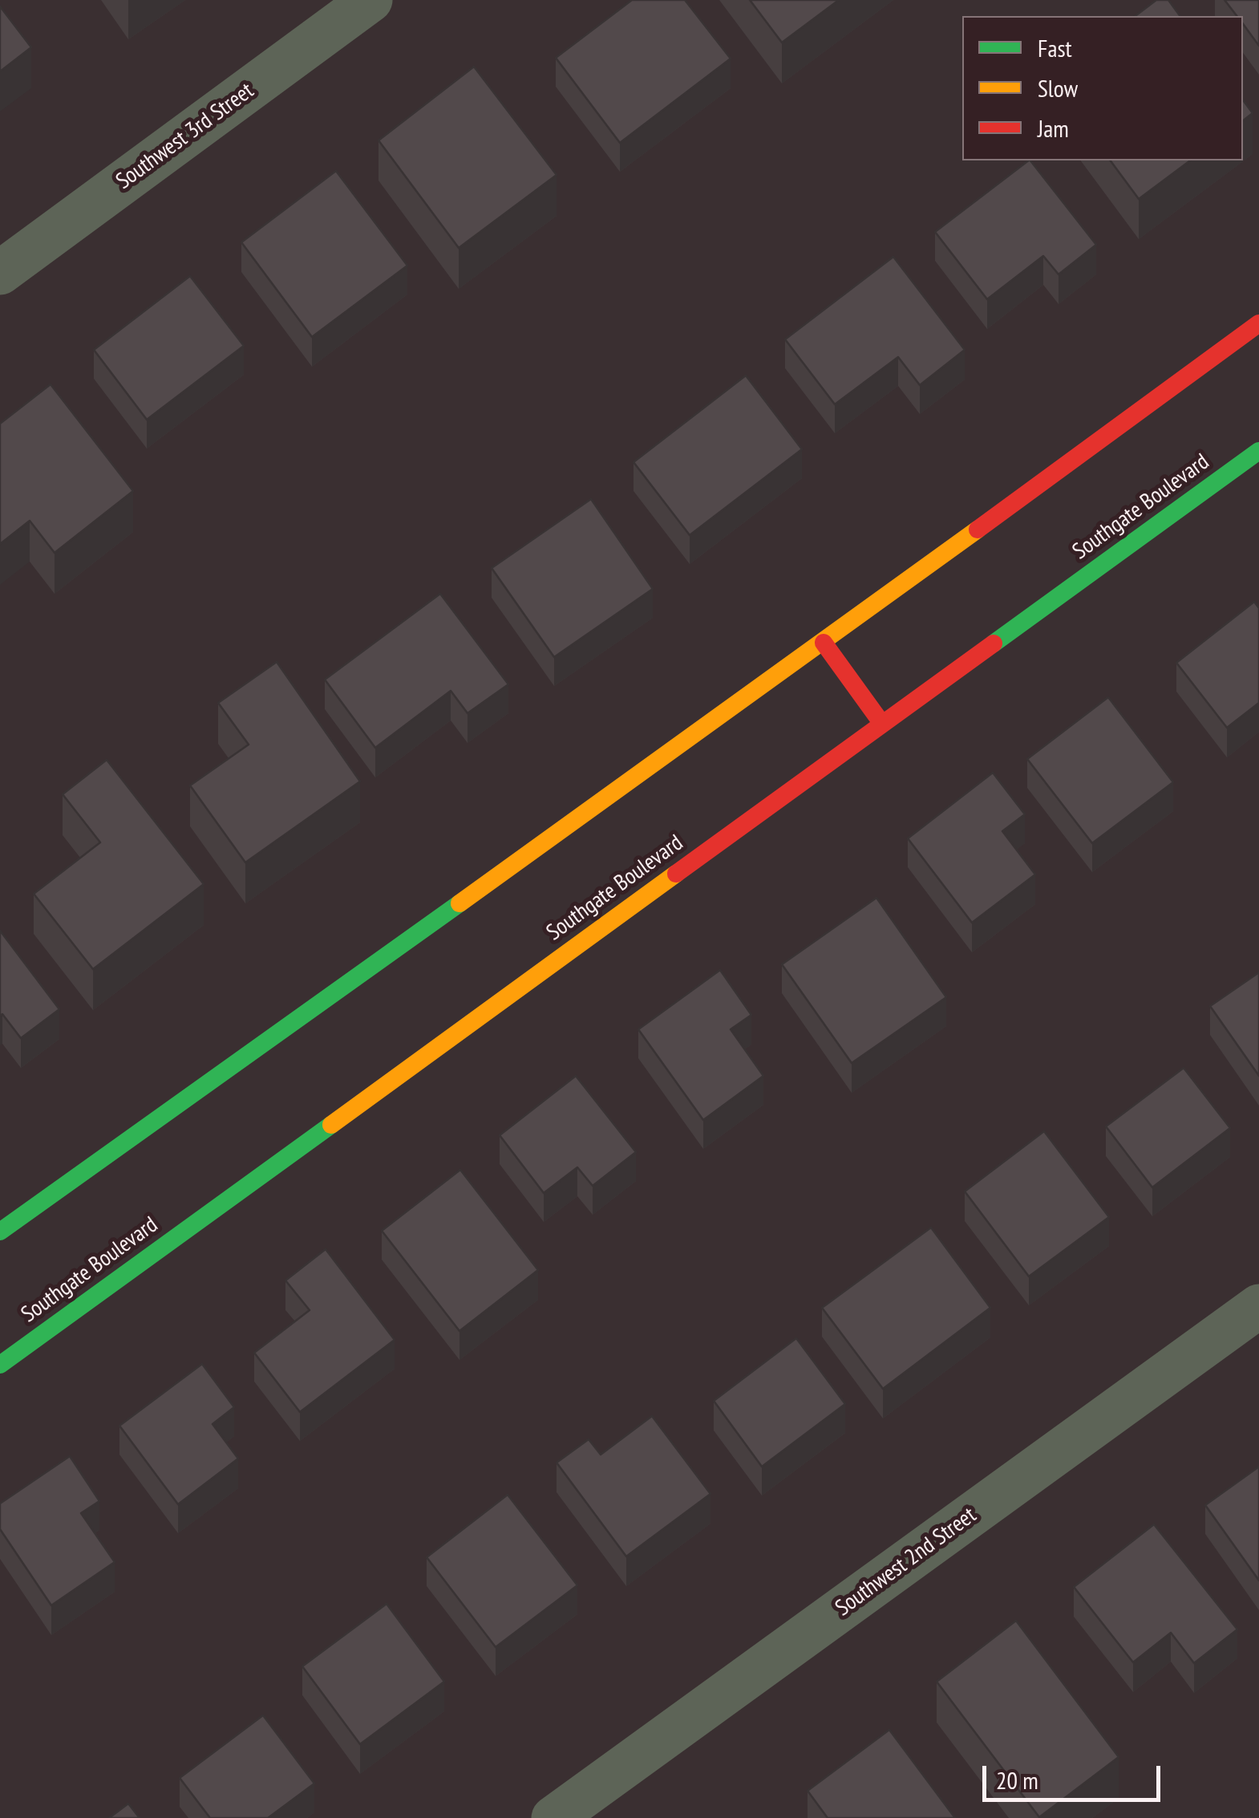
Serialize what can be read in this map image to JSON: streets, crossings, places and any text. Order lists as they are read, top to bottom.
{
  "streets": {
    "main road": ["Southgate Boulevard"],
    "street": ["Southwest 3rd Street", "Southwest 2nd Street"]
  },
  "legend": ["Fast", "Slow", "Jam"],
  "scale_bar": "20 m"
}
